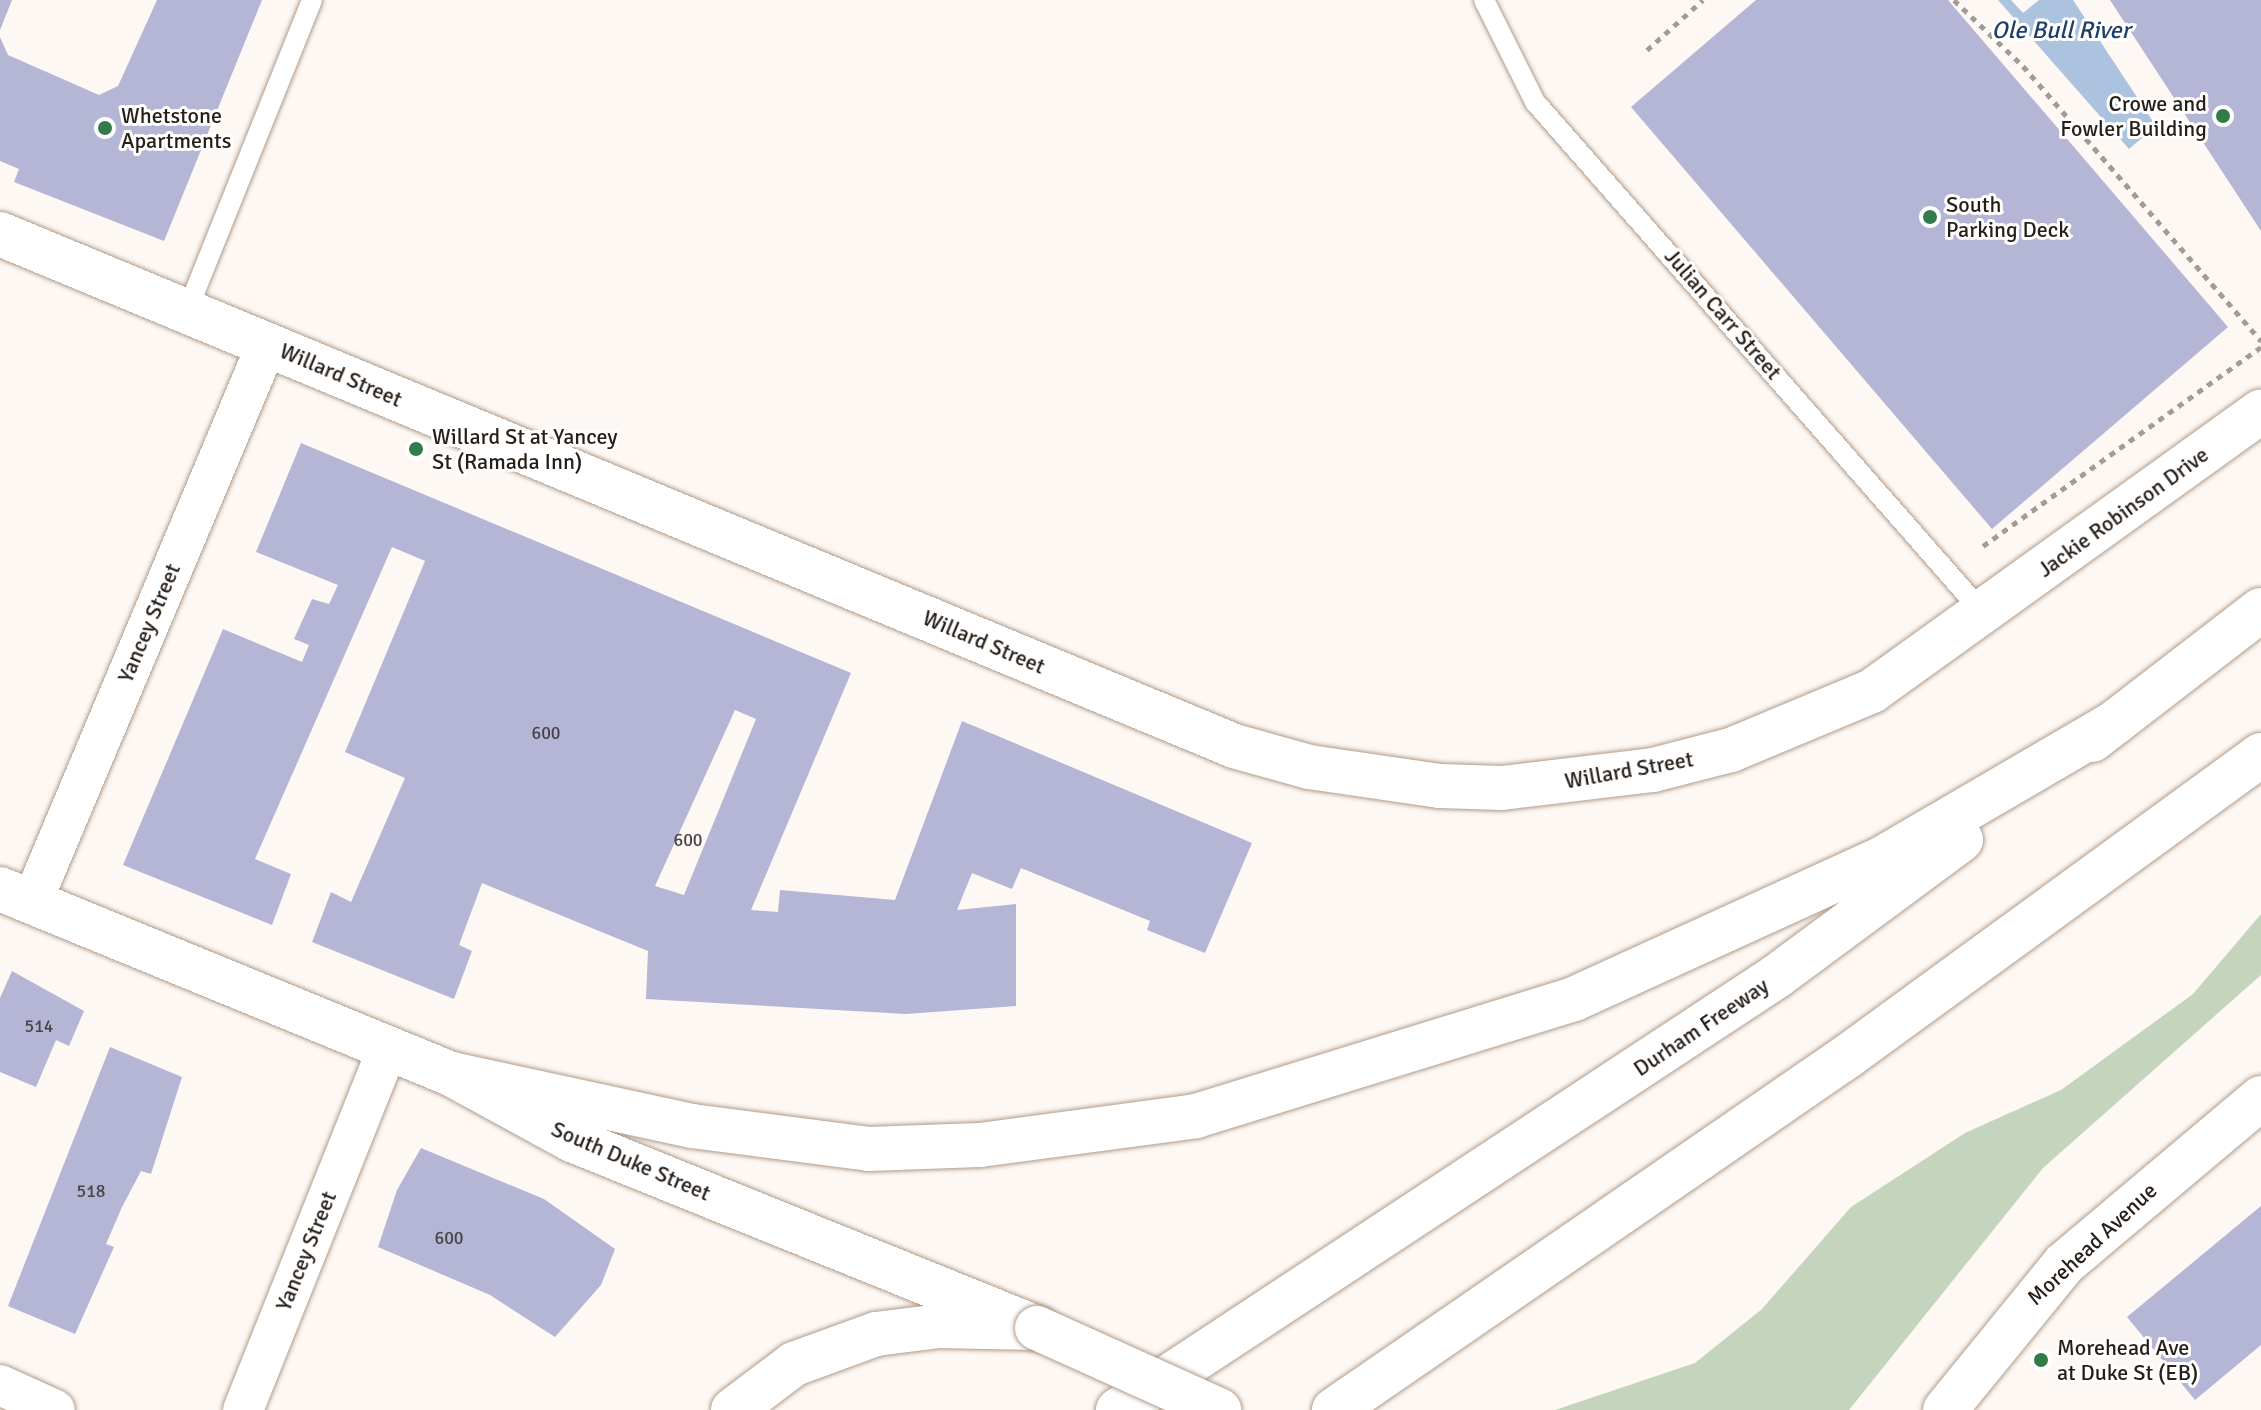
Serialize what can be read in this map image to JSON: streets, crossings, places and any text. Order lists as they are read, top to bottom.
{
  "streets": {
    "main road": [
      "Willard Street",
      "Jackie Robinson Drive",
      "Durham Freeway",
      "South Duke Street",
      "Morehead Avenue"
    ],
    "street": ["Yancey Street"],
    "lane": ["Julian Carr Street"]
  },
  "crossings": [
    ["Julian Carr Street", "Willard Street"],
    ["Julian Carr Street", "Jackie Robinson Drive"],
    ["Willard Street", "Jackie Robinson Drive"],
    ["Willard Street", "Yancey Street"],
    ["Yancey Street", "South Duke Street"]
  ],
  "water": ["Ole Bull River"],
  "places": [
    "Crowe and Fowler Building",
    "Whetstone Apartments",
    "South Parking Deck",
    "Willard St at Yancey St (Ramada Inn)",
    "Morehead Ave at Duke St (EB)"
  ],
  "house_numbers": [
    "600",
    "600",
    "514",
    "518",
    "600"
  ]
}
